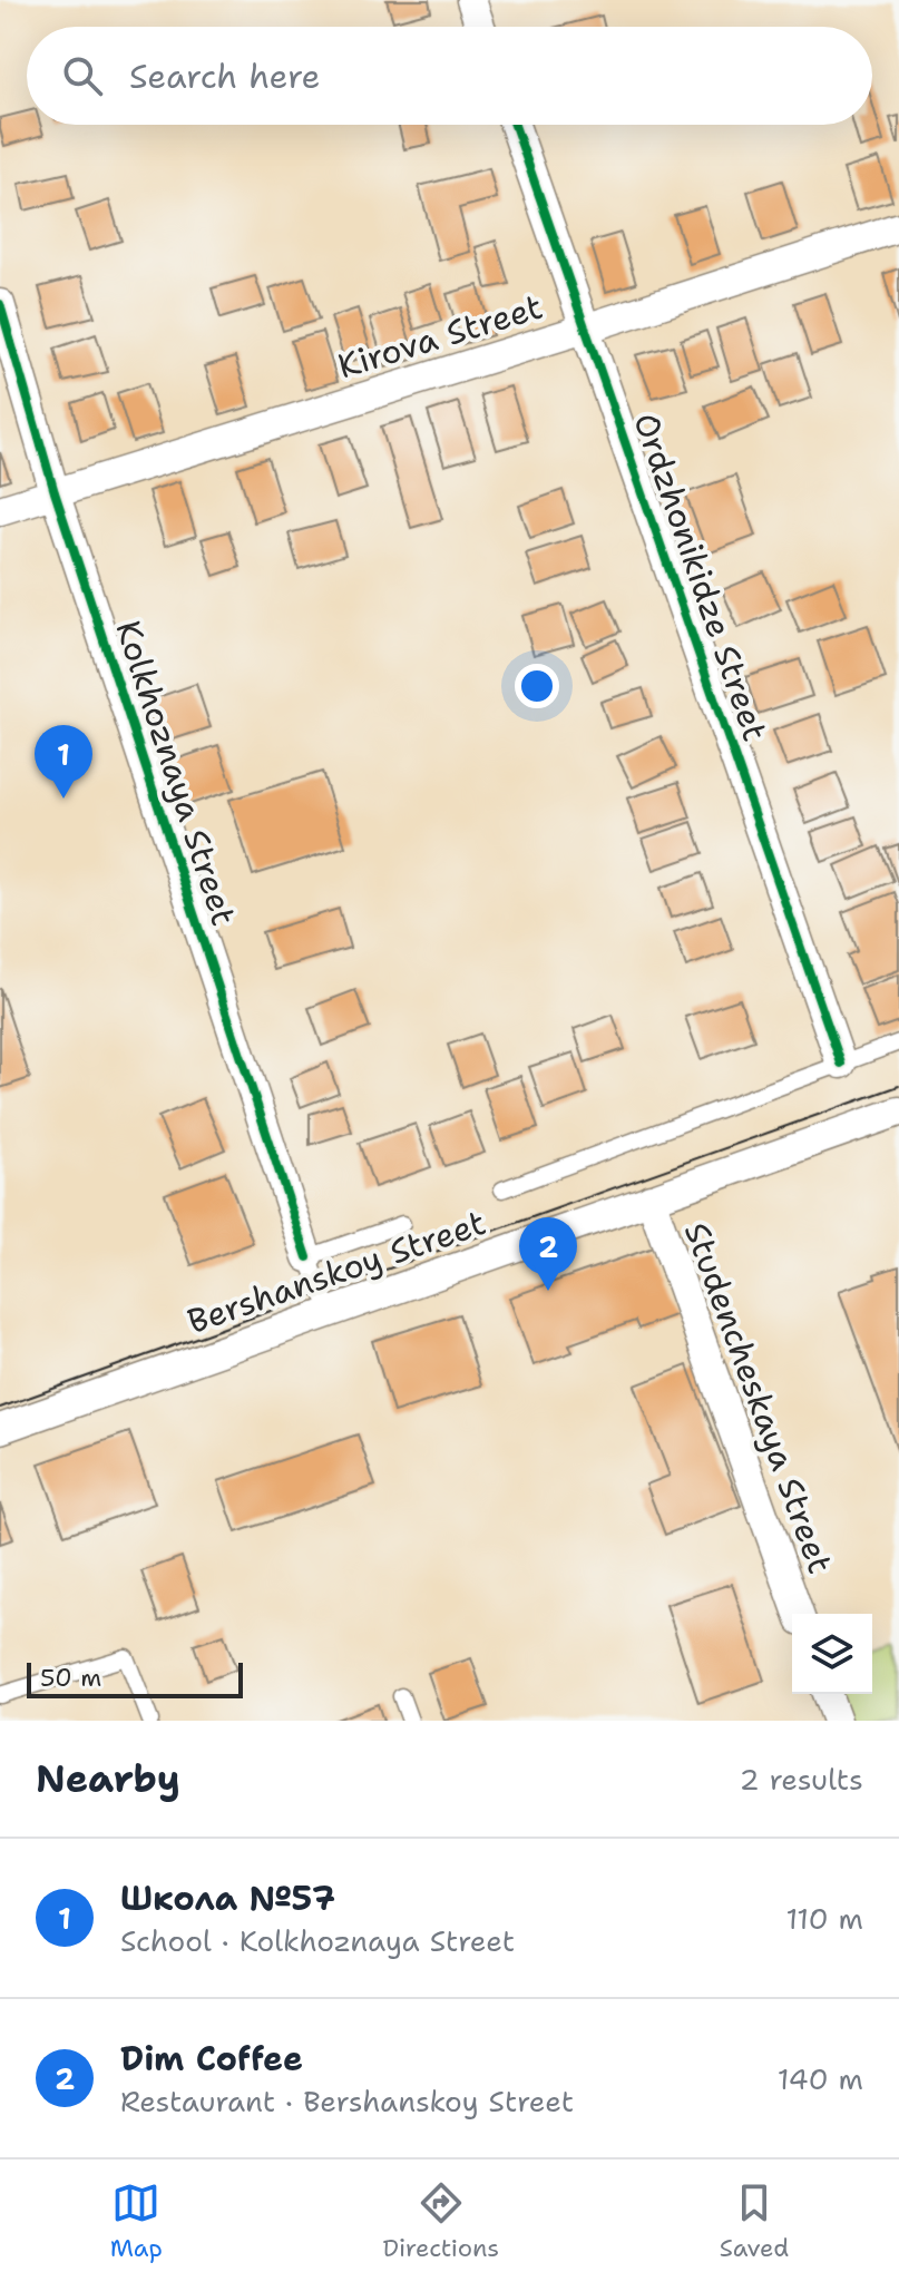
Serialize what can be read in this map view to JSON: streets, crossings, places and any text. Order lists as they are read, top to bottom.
{
  "streets": {
    "street": [
      "Kirova Street",
      "Ordzhonikidze Street",
      "Kolkhoznaya Street",
      "Bershanskoy Street",
      "Studencheskaya Street"
    ]
  },
  "crossings": [
    ["Kirova Street", "Ordzhonikidze Street"],
    ["Kirova Street", "Kolkhoznaya Street"],
    ["Bershanskoy Street", "Studencheskaya Street"]
  ],
  "scale_bar": "50 m",
  "page": {
    "search": "Search here",
    "pins": ["1", "2"],
    "scale": "50 m",
    "heading": ["Nearby", "2 results"],
    "list": [
      {
        "mark": "1",
        "name": "Школа №57",
        "note": "School · Kolkhoznaya Street",
        "value": "110 m"
      },
      {
        "mark": "2",
        "name": "Dim Coffee",
        "note": "Restaurant · Bershanskoy Street",
        "value": "140 m"
      }
    ],
    "nav": ["Map", "Directions", "Saved"]
  }
}
